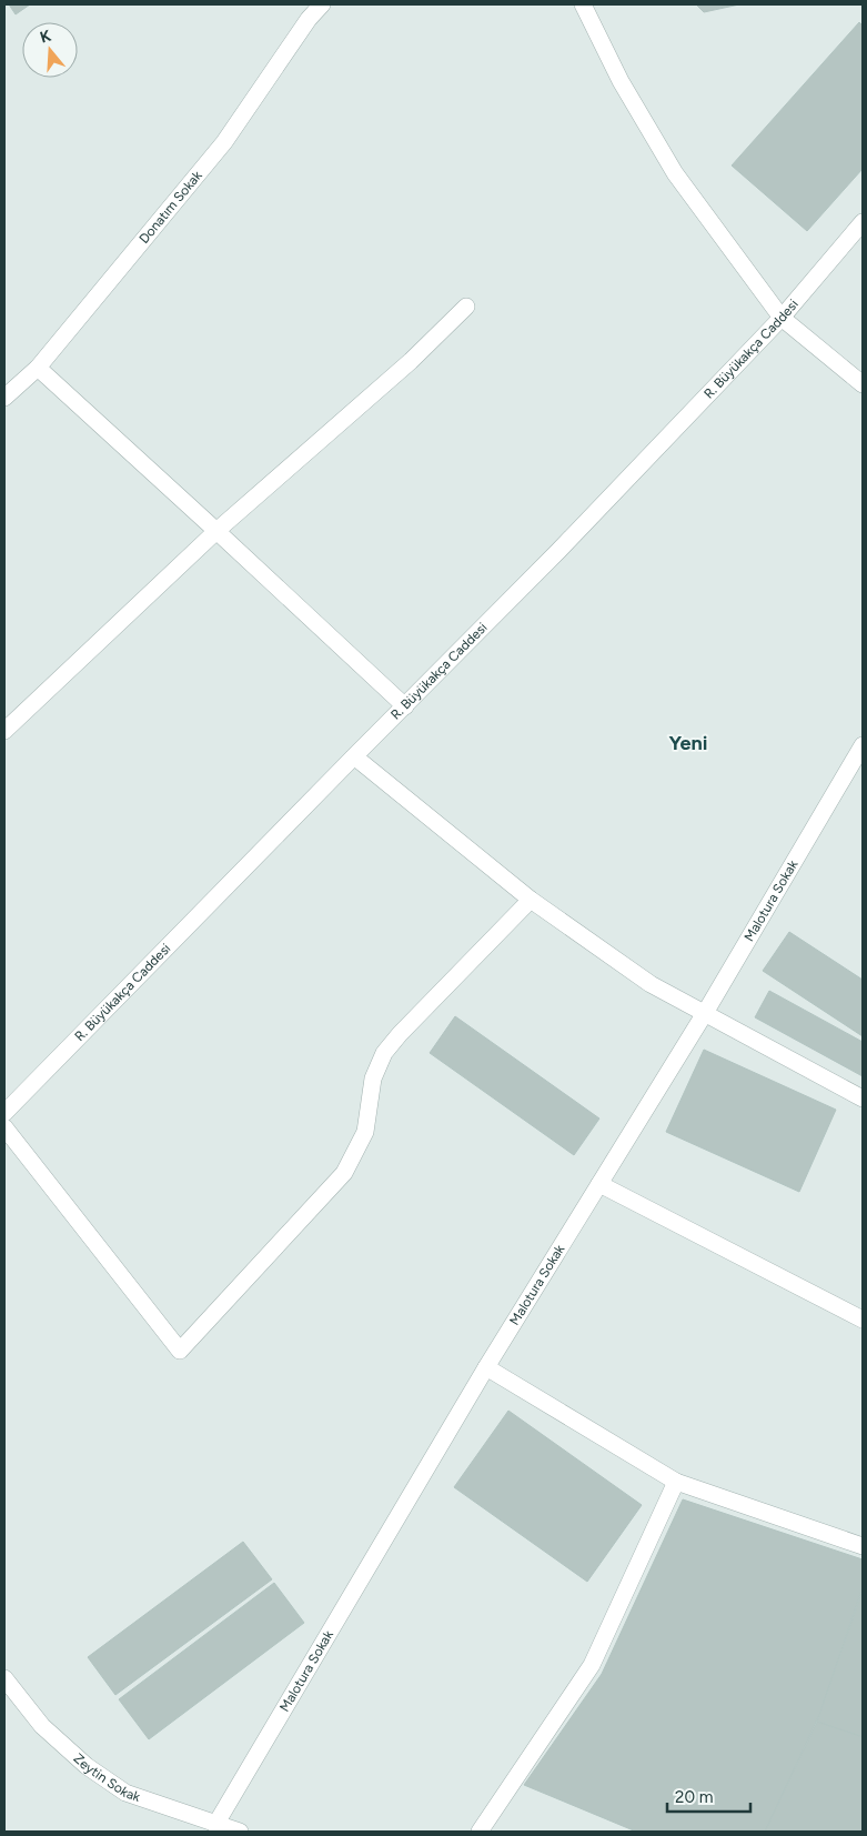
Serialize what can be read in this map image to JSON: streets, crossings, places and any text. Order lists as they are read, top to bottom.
{
  "streets": {
    "street": [
      "Donatım Sokak",
      "R. Büyükakça Caddesi",
      "Malotura Sokak",
      "Zeytin Sokak"
    ]
  },
  "crossings": [
    ["Malotura Sokak", "Zeytin Sokak"]
  ],
  "districts": ["Yeni"],
  "scale_bar": "20 m",
  "north": "top"
}
